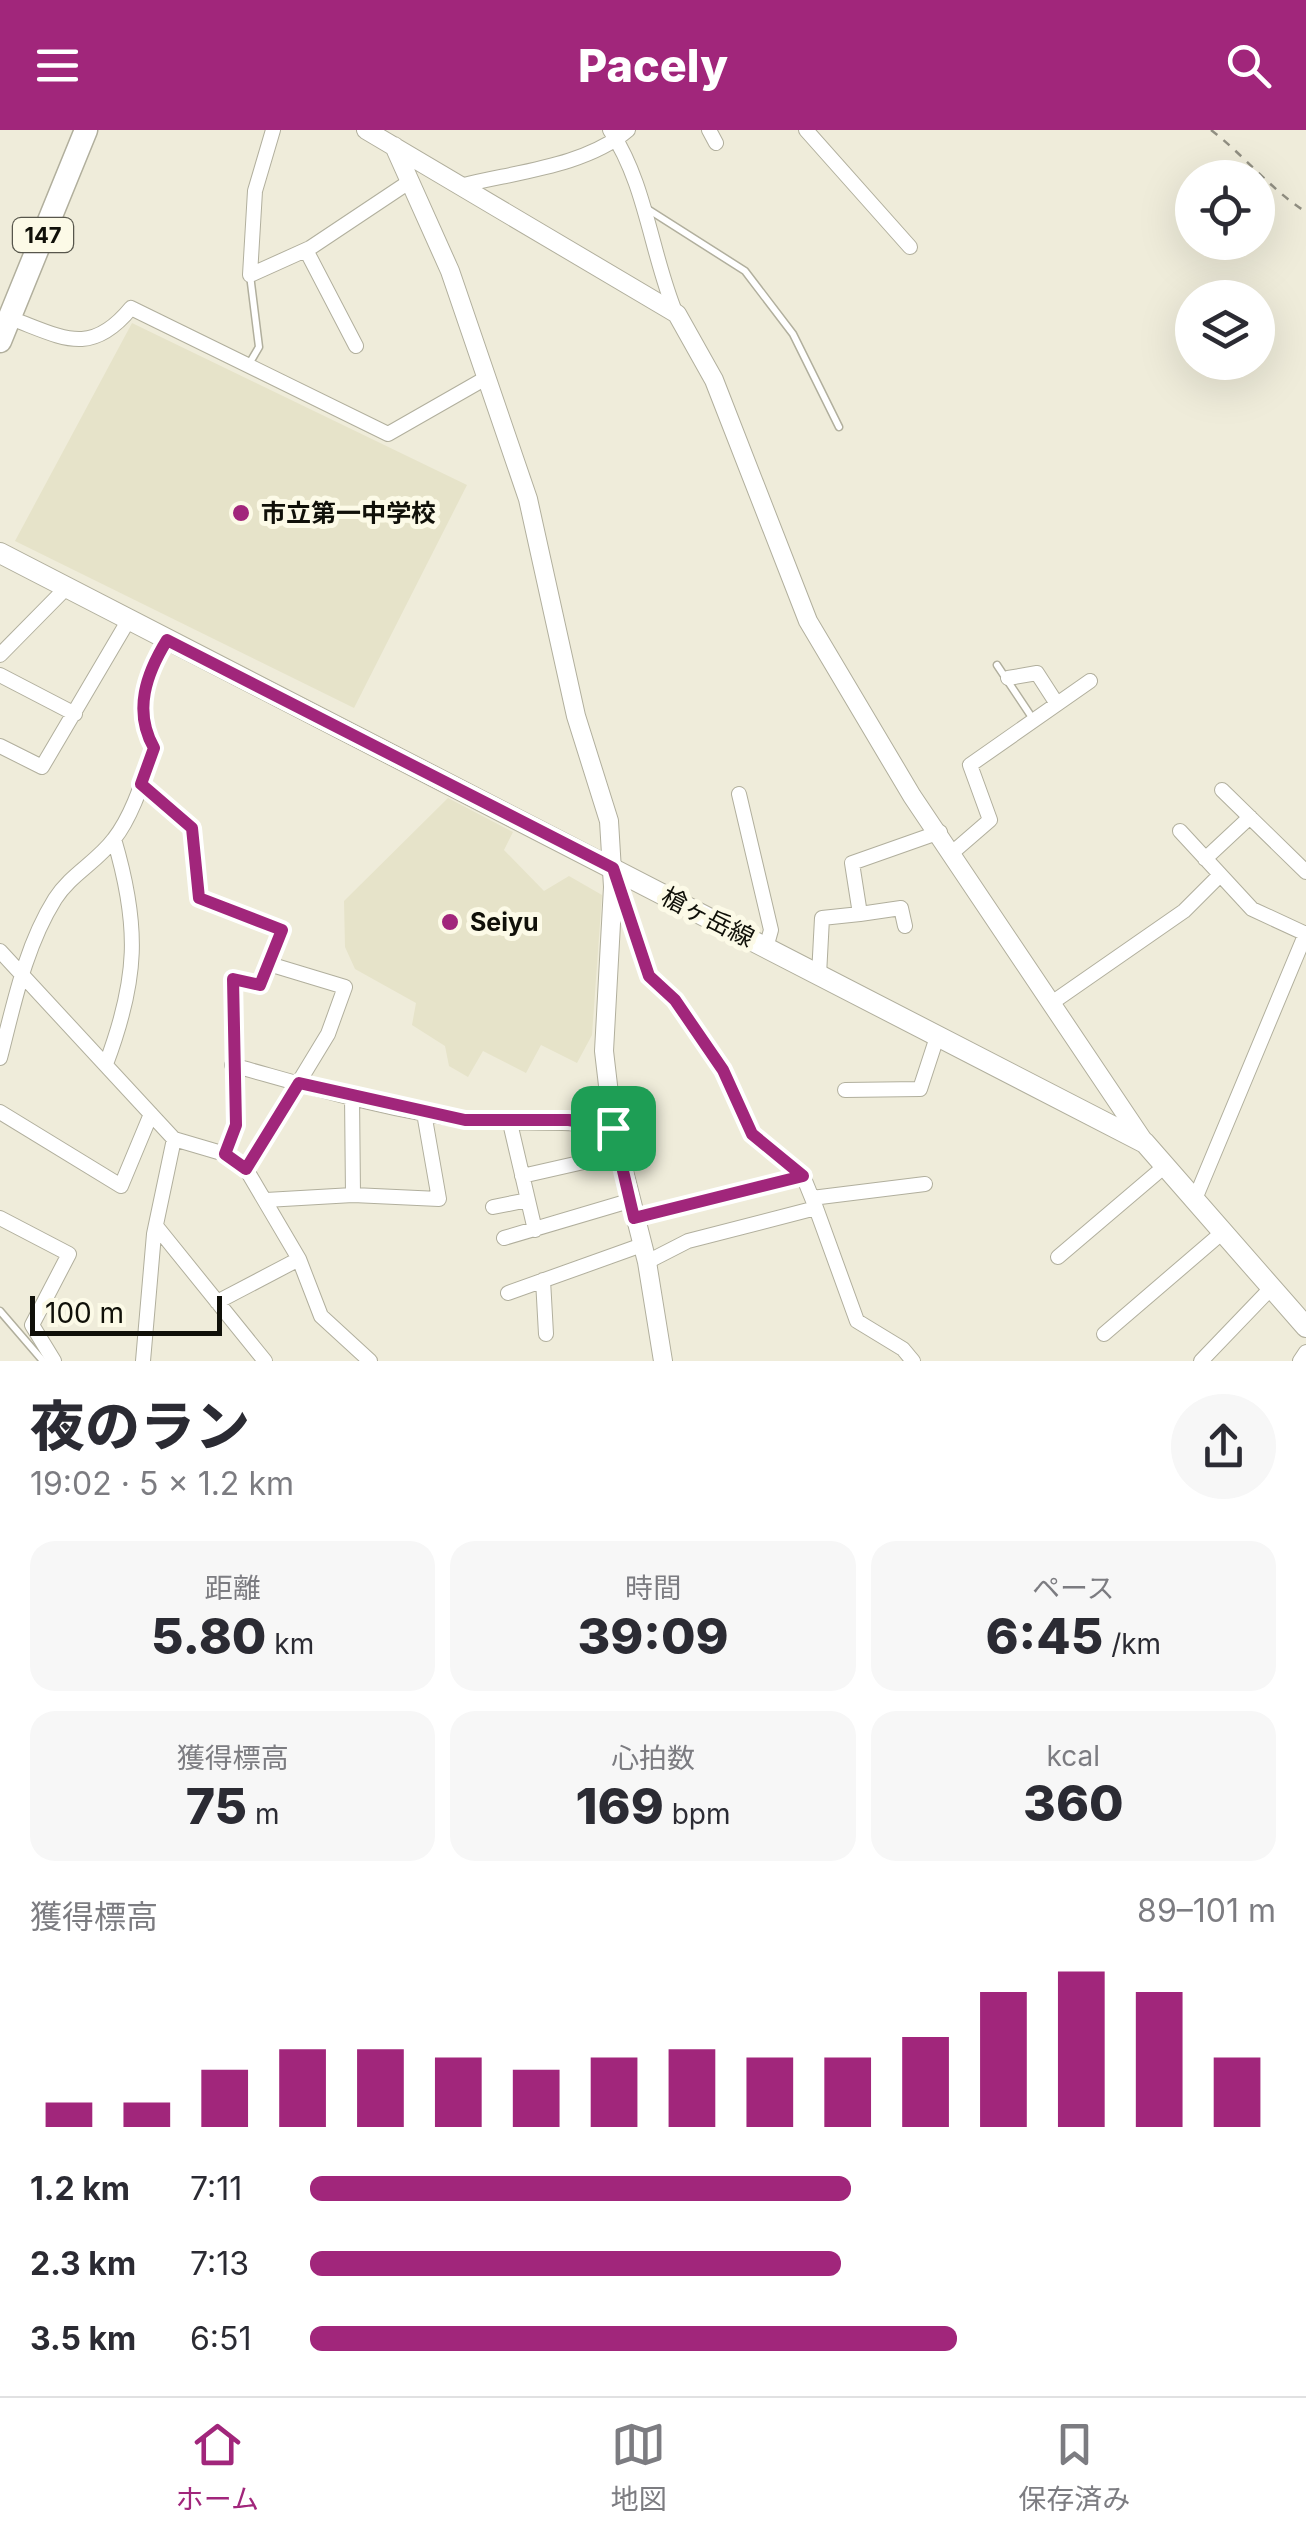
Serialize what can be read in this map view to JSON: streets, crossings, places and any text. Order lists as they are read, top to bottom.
{
  "streets": {
    "highway": ["147"],
    "main road": ["槍ヶ岳線"]
  },
  "places": ["市立第一中学校", "Seiyu"],
  "scale_bar": "100 m",
  "page": {
    "header": "Pacely",
    "scale": "100 m",
    "heading": ["夜のラン", "19:02 · 5 × 1.2 km"],
    "stats": [
      ["距離", "5.80 km"],
      ["時間", "39:09"],
      ["ペース", "6:45 /km"],
      ["獲得標高", "75 m"],
      ["心拍数", "169 bpm"],
      ["kcal", "360"]
    ],
    "chart": ["獲得標高", "89–101 m"],
    "list": [
      {
        "name": "1.2 km",
        "note": "7:11"
      },
      {
        "name": "2.3 km",
        "note": "7:13"
      },
      {
        "name": "3.5 km",
        "note": "6:51"
      }
    ],
    "tabs": ["ホーム", "地図", "保存済み"]
  }
}
